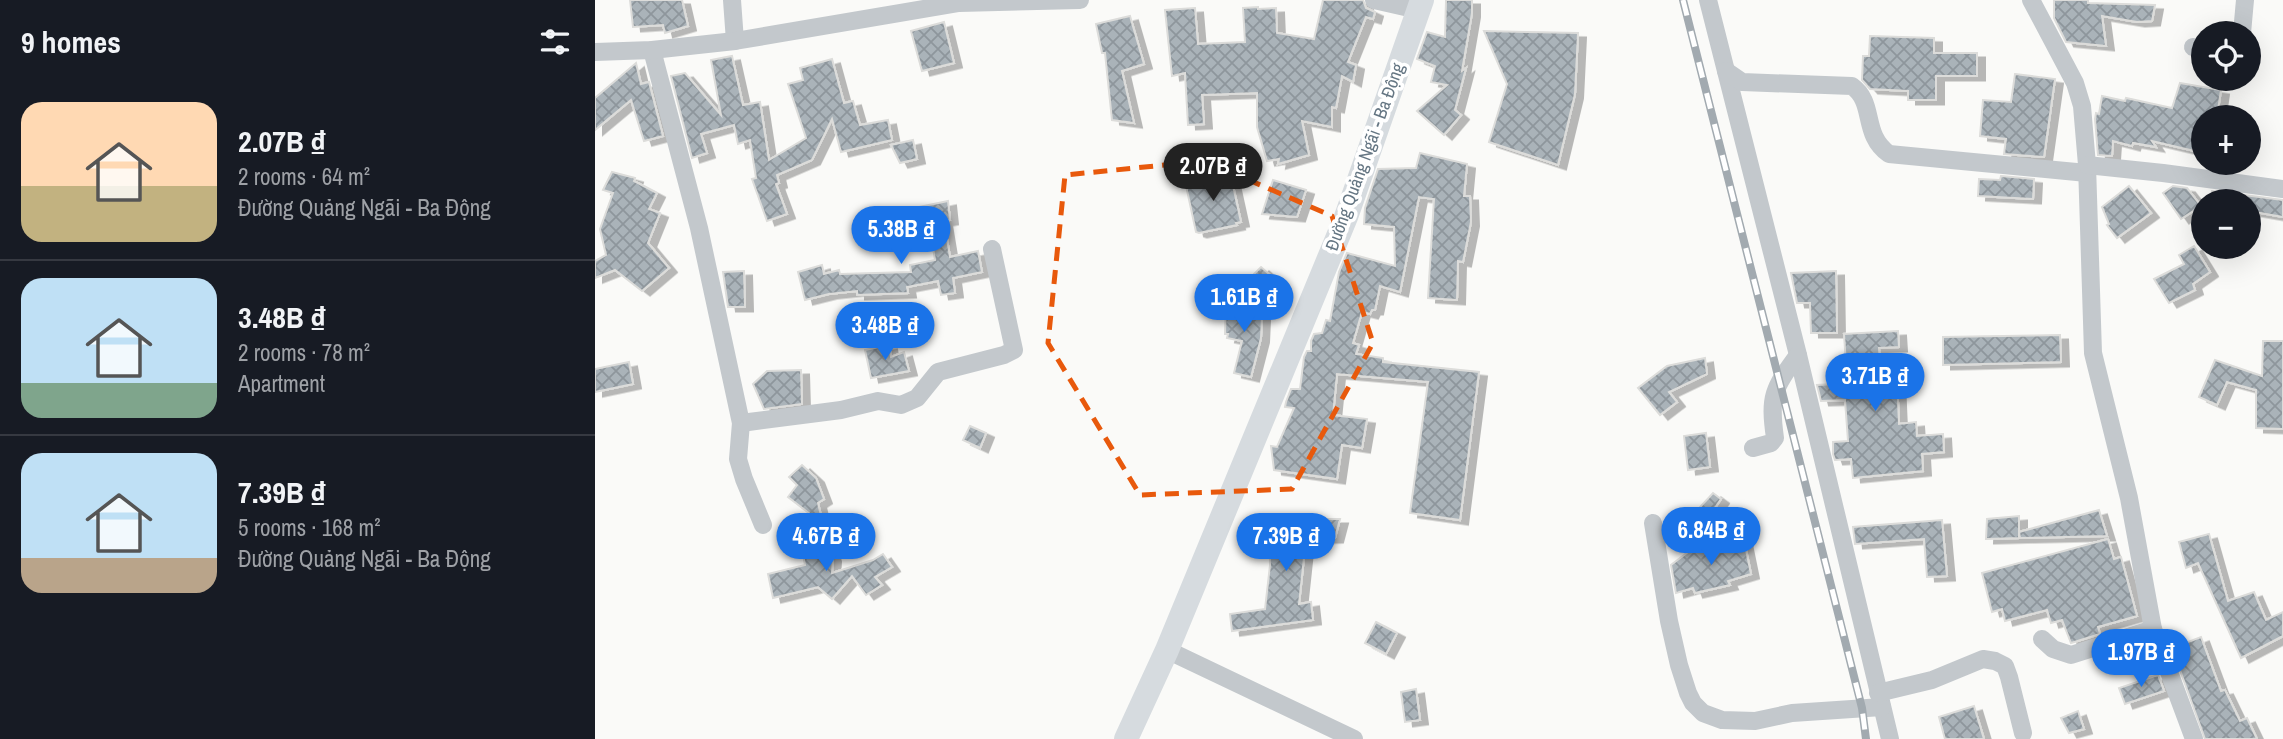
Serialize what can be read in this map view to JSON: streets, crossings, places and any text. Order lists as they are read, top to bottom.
{
  "streets": {
    "main road": ["Đường Quảng Ngãi - Ba Động"]
  },
  "page": {
    "heading": "9 homes",
    "map_buttons": ["+", "−"],
    "list": [
      {
        "name": "2.07B ₫",
        "note": "2 rooms · 64 m² · Đường Quảng Ngãi - Ba Động"
      },
      {
        "name": "3.48B ₫",
        "note": "2 rooms · 78 m² · Apartment"
      },
      {
        "name": "7.39B ₫",
        "note": "5 rooms · 168 m² · Đường Quảng Ngãi - Ba Động"
      }
    ],
    "price": [
      "2.07B ₫",
      "5.38B ₫",
      "1.61B ₫",
      "3.48B ₫",
      "3.71B ₫",
      "6.84B ₫",
      "4.67B ₫",
      "7.39B ₫",
      "1.97B ₫"
    ]
  }
}
